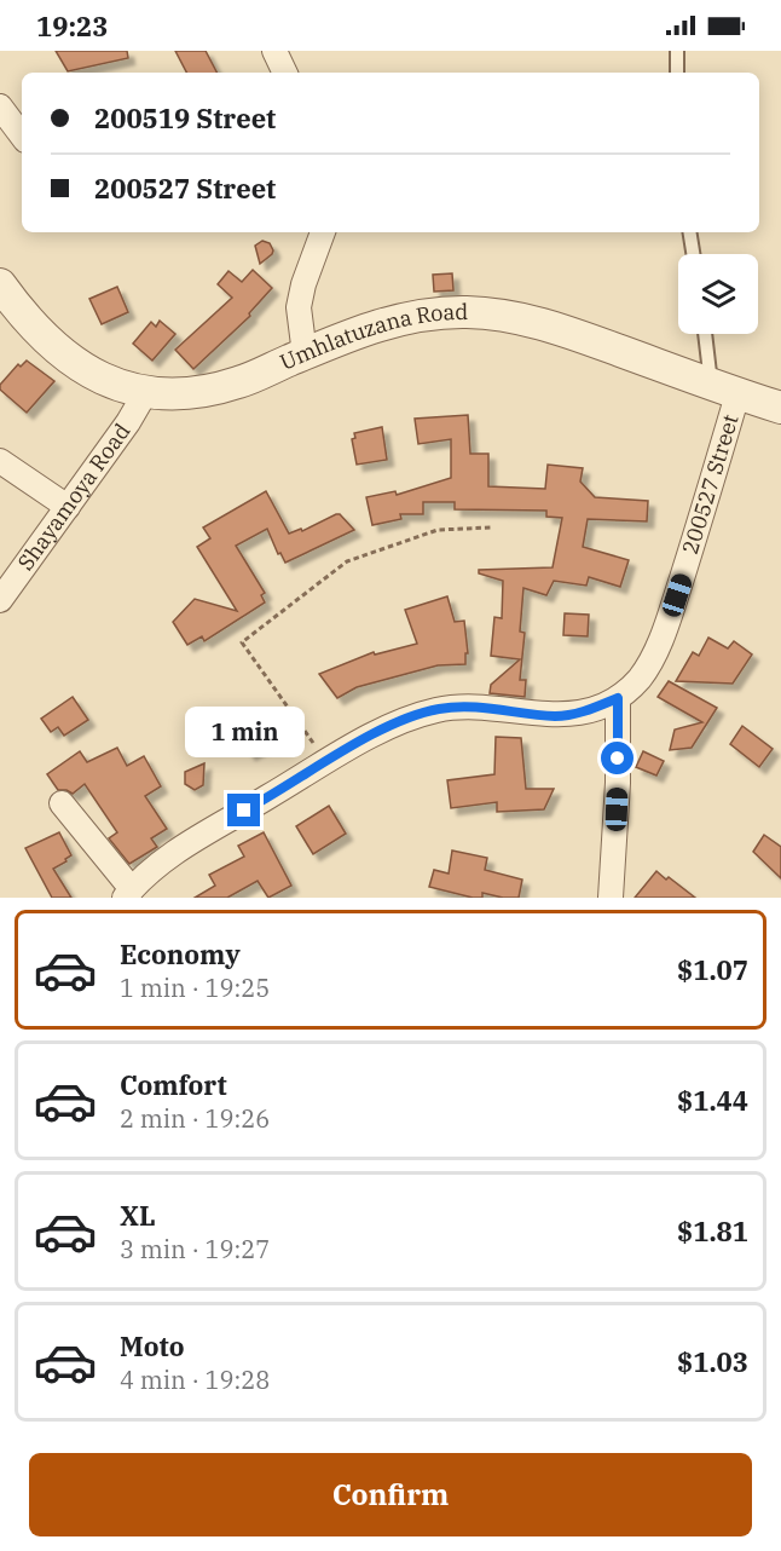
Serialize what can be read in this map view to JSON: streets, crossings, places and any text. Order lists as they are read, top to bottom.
{
  "streets": {
    "street": ["Umhlatuzana Road", "200527 Street", "Shayamoya Road"]
  },
  "crossings": [
    ["Umhlatuzana Road", "200527 Street"],
    ["Umhlatuzana Road", "Shayamoya Road"]
  ],
  "page": {
    "status": "19:23",
    "banner": ["200519 Street", "200527 Street"],
    "bubble": "1 min",
    "list": [
      {
        "name": "Economy",
        "note": "1 min · 19:25",
        "value": "$1.07"
      },
      {
        "name": "Comfort",
        "note": "2 min · 19:26",
        "value": "$1.44"
      },
      {
        "name": "XL",
        "note": "3 min · 19:27",
        "value": "$1.81"
      },
      {
        "name": "Moto",
        "note": "4 min · 19:28",
        "value": "$1.03"
      }
    ],
    "buttons": "Confirm"
  }
}
